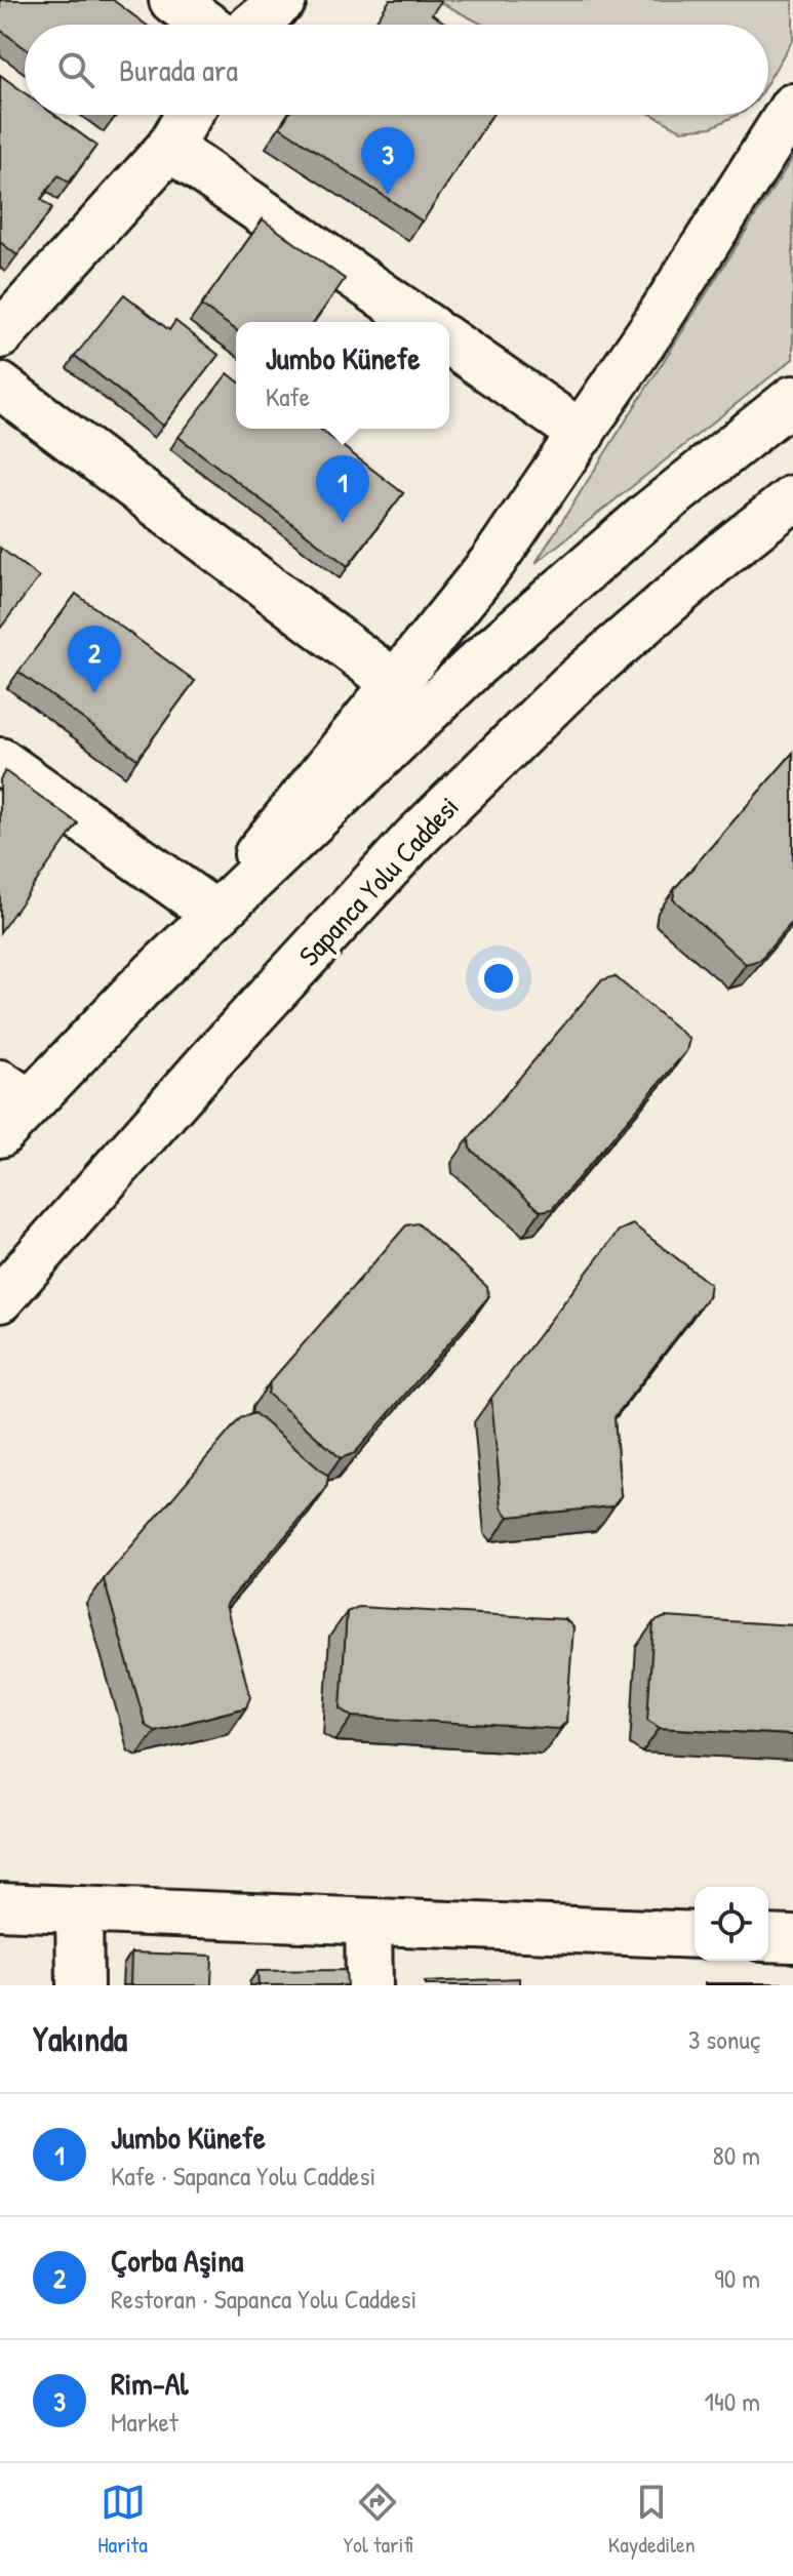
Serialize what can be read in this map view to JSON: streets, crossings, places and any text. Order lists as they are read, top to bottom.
{
  "streets": {
    "main road": ["Sapanca Yolu Caddesi"]
  },
  "page": {
    "search": "Burada ara",
    "pins": ["3", "1", "2"],
    "popup": ["Jumbo Künefe", "Kafe"],
    "heading": ["Yakında", "3 sonuç"],
    "list": [
      {
        "mark": "1",
        "name": "Jumbo Künefe",
        "note": "Kafe · Sapanca Yolu Caddesi",
        "value": "80 m"
      },
      {
        "mark": "2",
        "name": "Çorba Aşina",
        "note": "Restoran · Sapanca Yolu Caddesi",
        "value": "90 m"
      },
      {
        "mark": "3",
        "name": "Rim-Al",
        "note": "Market",
        "value": "140 m"
      }
    ],
    "nav": ["Harita", "Yol tarifi", "Kaydedilen"]
  }
}
